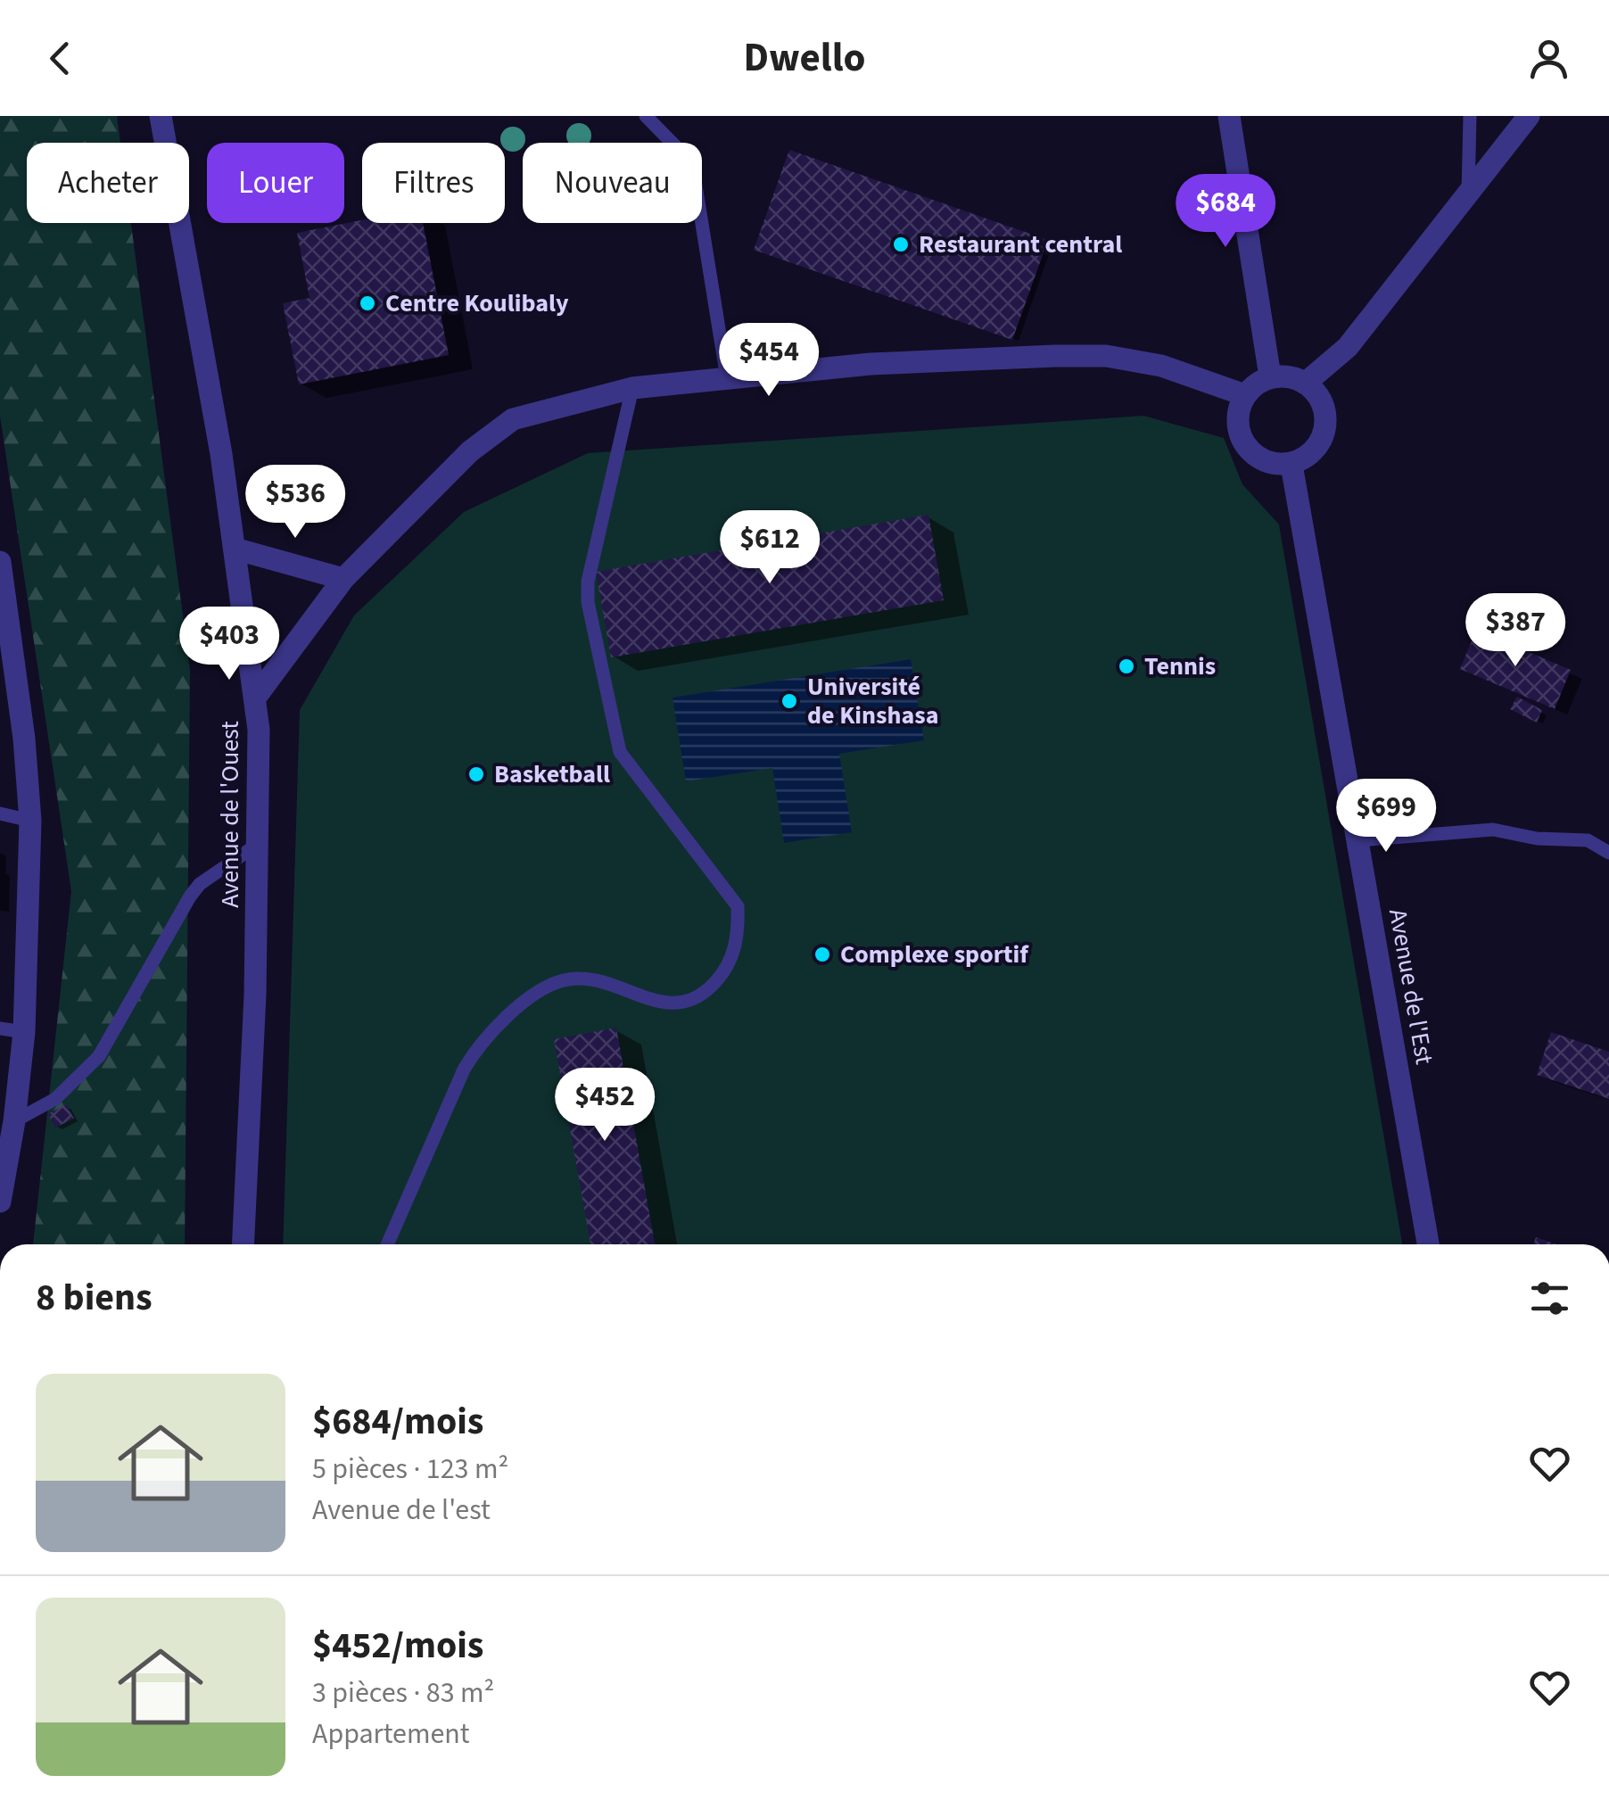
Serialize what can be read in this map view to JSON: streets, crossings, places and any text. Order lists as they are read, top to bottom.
{
  "streets": {
    "street": ["Avenue de l'Ouest", "Avenue de l'Est"]
  },
  "places": [
    "Restaurant central",
    "Centre Koulibaly",
    "Tennis",
    "Université de Kinshasa",
    "Basketball",
    "Complexe sportif"
  ],
  "page": {
    "header": "Dwello",
    "chip": [
      "Acheter",
      "Louer",
      "Filtres",
      "Nouveau"
    ],
    "price": [
      "$684",
      "$454",
      "$536",
      "$612",
      "$387",
      "$403",
      "$699",
      "$452"
    ],
    "heading": "8 biens",
    "list": [
      {
        "name": "$684/mois",
        "note": "5 pièces · 123 m² · Avenue de l'est"
      },
      {
        "name": "$452/mois",
        "note": "3 pièces · 83 m² · Appartement"
      }
    ]
  }
}
